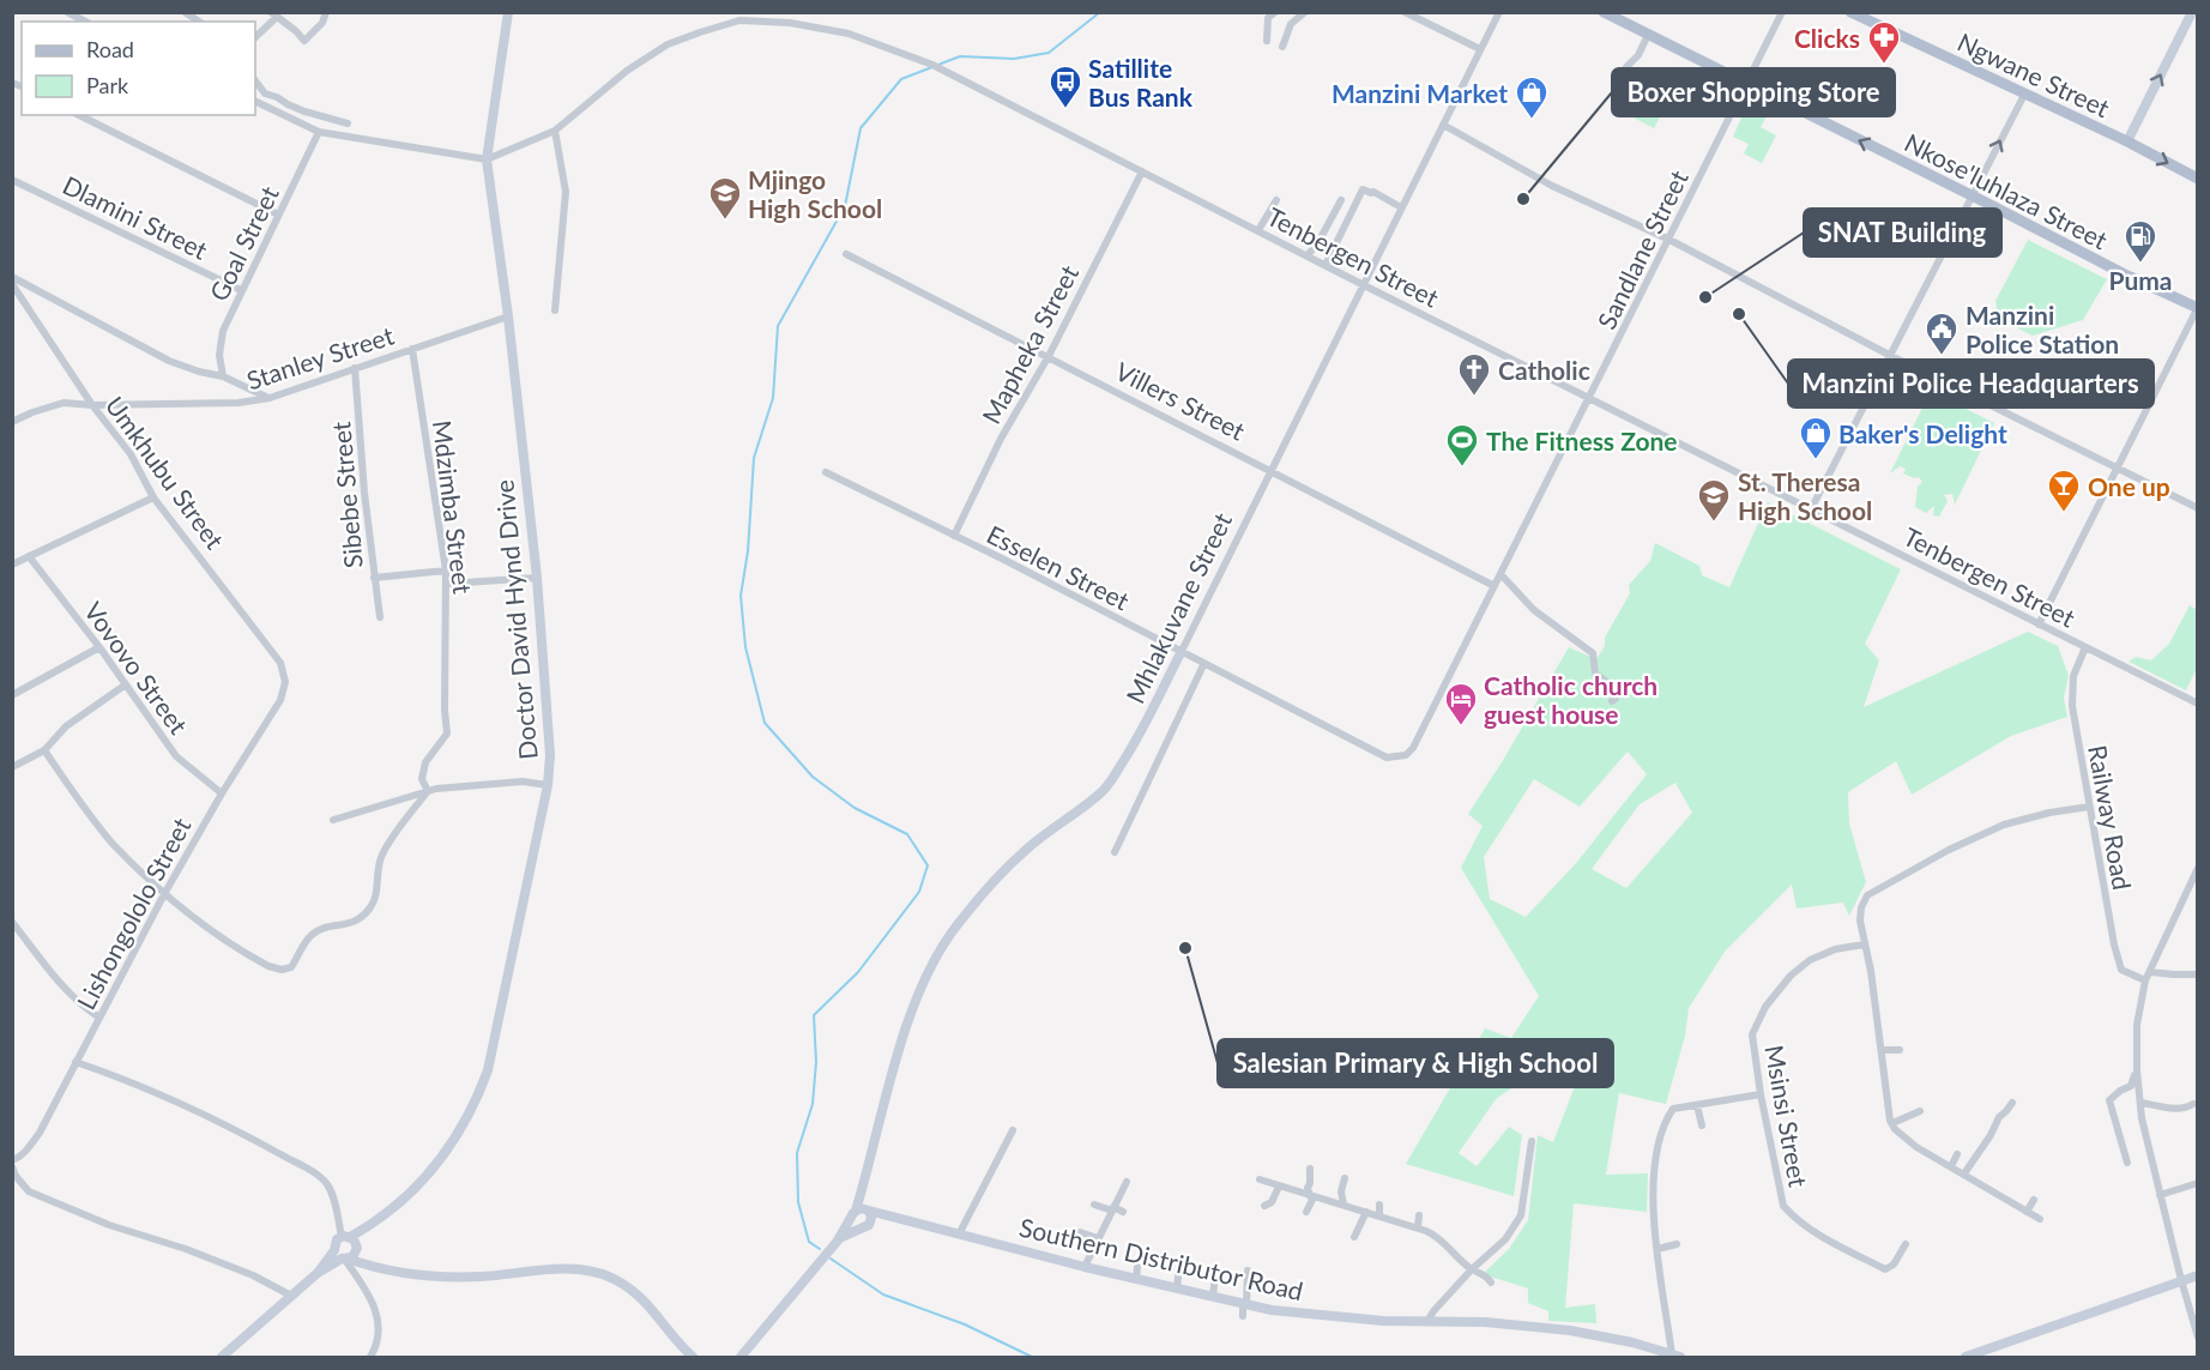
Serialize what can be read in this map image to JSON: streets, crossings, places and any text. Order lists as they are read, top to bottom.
{
  "streets": {
    "main road": ["Ngwane Street", "Nkose'luhlaza Street"],
    "street": [
      "Dlamini Street",
      "Goal Street",
      "Sandlane Street",
      "Tenbergen Street",
      "Mapheka Street",
      "Stanley Street",
      "Villers Street",
      "Umkhubu Street",
      "Sibebe Street",
      "Mdzimba Street",
      "Esselen Street",
      "Mhlakuvane Street",
      "Doctor David Hynd Drive",
      "Vovovo Street",
      "Railway Road",
      "Lishongololo Street",
      "Msinsi Street",
      "Southern Distributor Road"
    ]
  },
  "crossings": [
    ["Nkose'luhlaza Street", "Sandlane Street"],
    ["Dlamini Street", "Goal Street"],
    ["Sandlane Street", "Tenbergen Street"],
    ["Sandlane Street", "Villers Street"],
    ["Sandlane Street", "Esselen Street"],
    ["Tenbergen Street", "Mapheka Street"],
    ["Tenbergen Street", "Mhlakuvane Street"],
    ["Tenbergen Street", "Doctor David Hynd Drive"],
    ["Tenbergen Street", "Railway Road"],
    ["Mapheka Street", "Villers Street"],
    ["Mapheka Street", "Esselen Street"],
    ["Stanley Street", "Umkhubu Street"],
    ["Stanley Street", "Sibebe Street"],
    ["Stanley Street", "Mdzimba Street"],
    ["Stanley Street", "Doctor David Hynd Drive"],
    ["Villers Street", "Mhlakuvane Street"],
    ["Umkhubu Street", "Lishongololo Street"],
    ["Esselen Street", "Mhlakuvane Street"],
    ["Mhlakuvane Street", "Southern Distributor Road"],
    ["Vovovo Street", "Lishongololo Street"]
  ],
  "one_way": ["Nkose'luhlaza Street"],
  "places": {
    "pharmacy": ["Clicks"],
    "bus stop": ["Satillite Bus Rank"],
    "shop": ["Manzini Market", "Baker's Delight"],
    "other": [
      "Boxer Shopping Store",
      "SNAT Building",
      "Manzini Police Headquarters",
      "Salesian Primary & High School"
    ],
    "school or university": ["Mjingo High School", "St. Theresa High School"],
    "fuel station": ["Puma"],
    "public building": ["Manzini Police Station"],
    "church": ["Catholic"],
    "sports": ["The Fitness Zone"],
    "bar": ["One up"],
    "hotel": ["Catholic church guest house"]
  },
  "legend": ["Road", "Park"]
}
